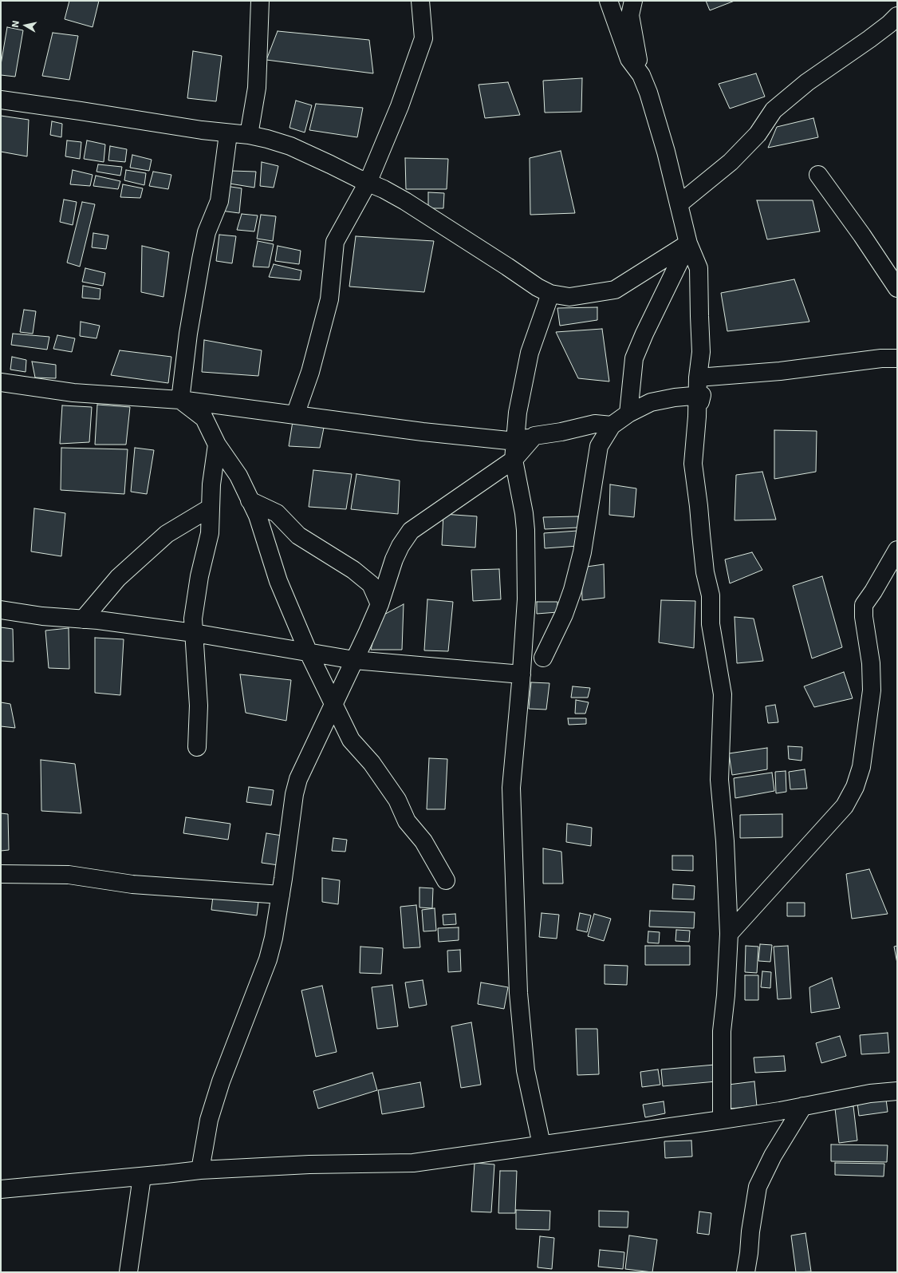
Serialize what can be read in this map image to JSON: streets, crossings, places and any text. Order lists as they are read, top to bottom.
{
  "north": "left"
}
